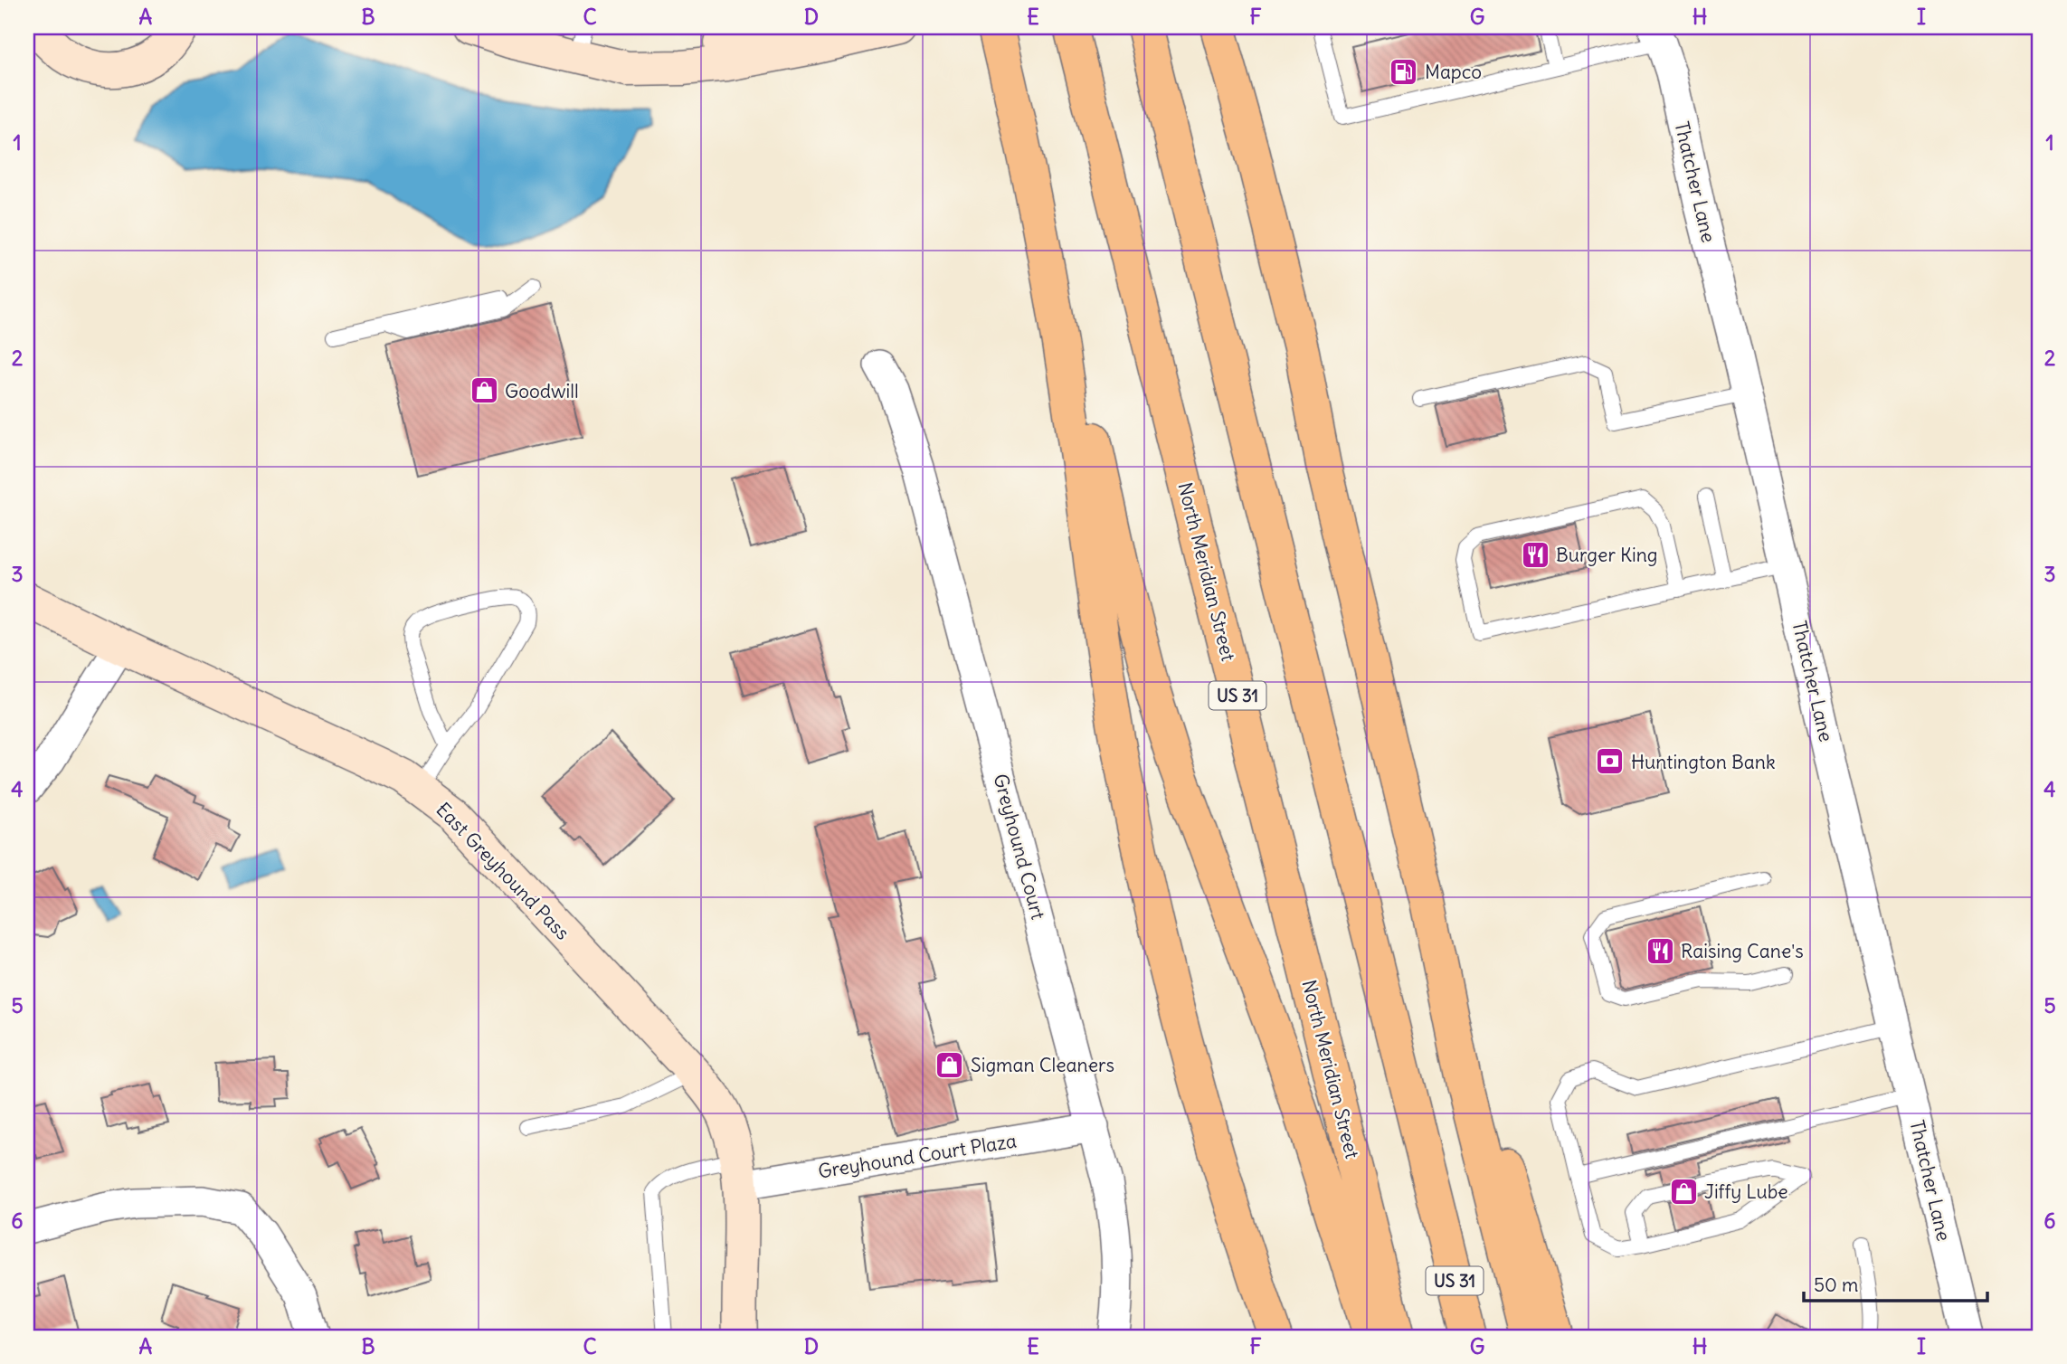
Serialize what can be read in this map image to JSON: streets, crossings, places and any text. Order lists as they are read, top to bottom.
{
  "streets": {
    "highway": ["North Meridian Street", "US 31"],
    "street": [
      "Thatcher Lane",
      "Greyhound Court",
      "East Greyhound Pass",
      "Greyhound Court Plaza"
    ]
  },
  "crossings": [
    ["Greyhound Court", "Greyhound Court Plaza"],
    ["East Greyhound Pass", "Greyhound Court Plaza"]
  ],
  "places": {
    "fuel station": ["Mapco"],
    "shop": ["Goodwill", "Sigman Cleaners", "Jiffy Lube"],
    "restaurant": ["Burger King", "Raising Cane's"],
    "bank": ["Huntington Bank"]
  },
  "scale_bar": "50 m",
  "grid": {
    "columns": [
      "A",
      "B",
      "C",
      "D",
      "E",
      "F",
      "G",
      "H",
      "I"
    ],
    "rows": [
      "1",
      "2",
      "3",
      "4",
      "5",
      "6"
    ]
  }
}
